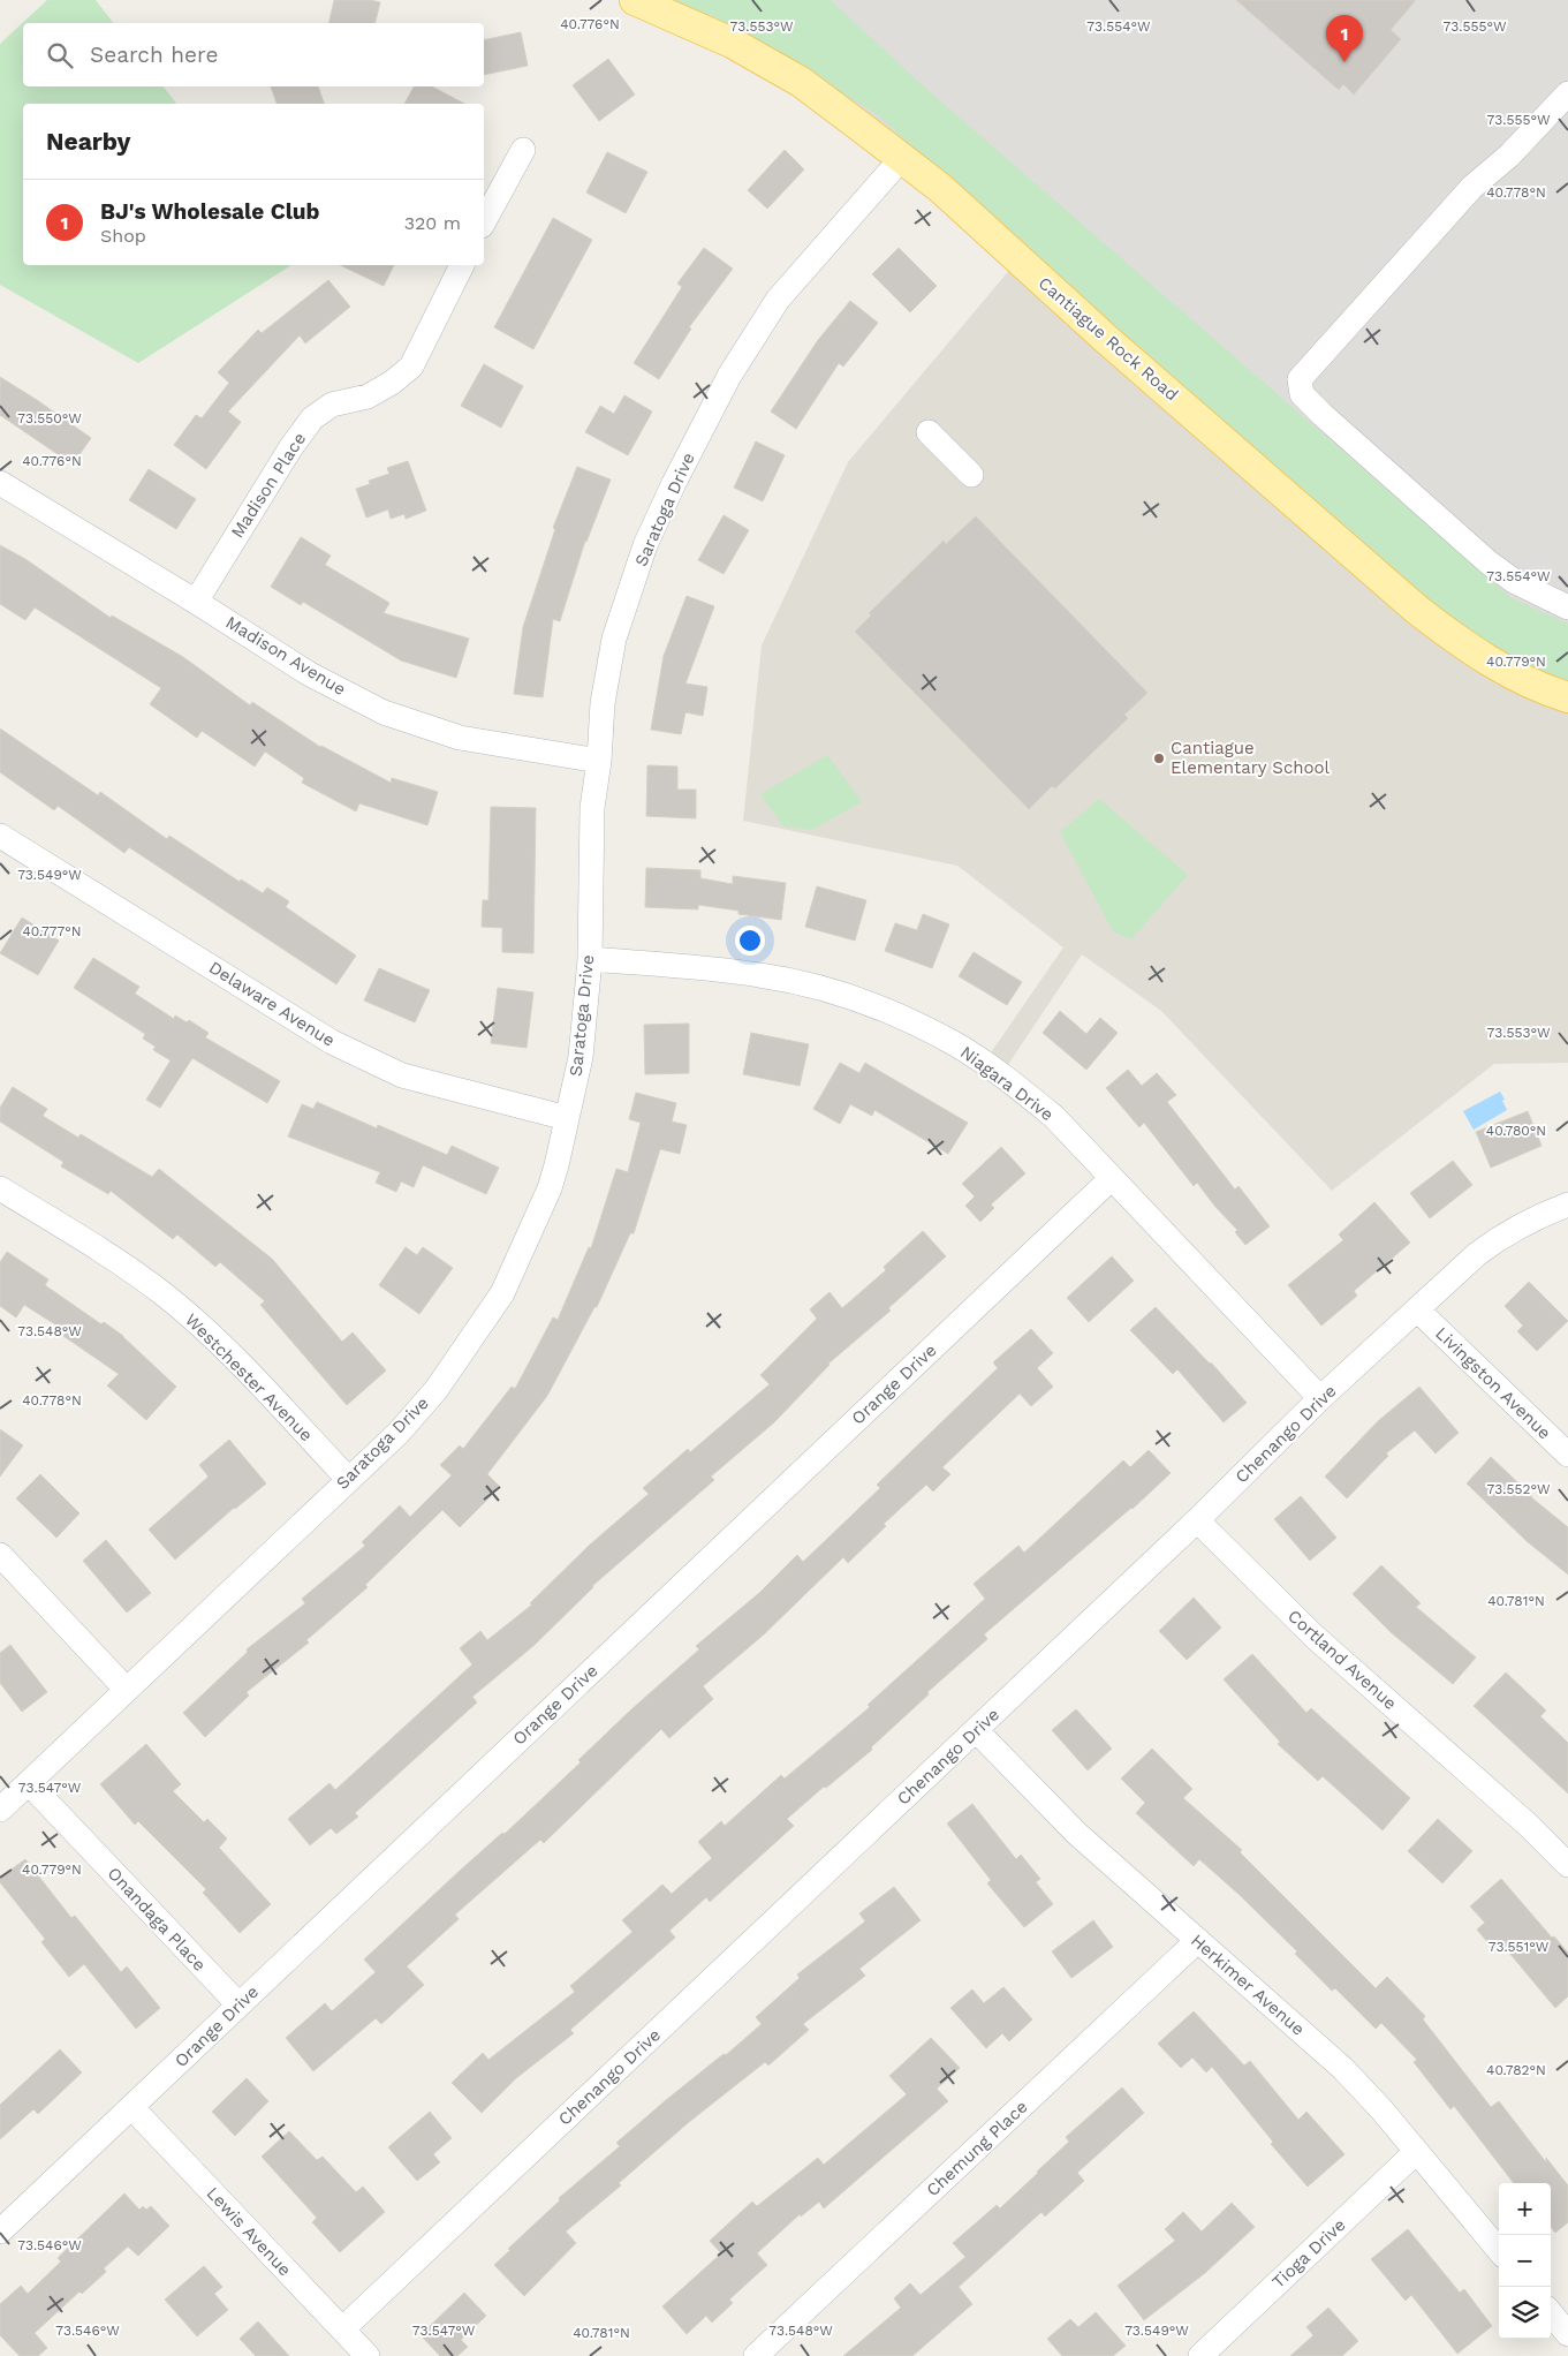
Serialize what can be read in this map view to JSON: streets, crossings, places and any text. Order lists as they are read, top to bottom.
{
  "streets": {
    "main road": ["Cantiague Rock Road"],
    "street": [
      "Madison Place",
      "Saratoga Drive",
      "Madison Avenue",
      "Delaware Avenue",
      "Niagara Drive",
      "Westchester Avenue",
      "Livingston Avenue",
      "Orange Drive",
      "Chenango Drive",
      "Cortland Avenue",
      "Onandaga Place",
      "Herkimer Avenue",
      "Chemung Place",
      "Lewis Avenue",
      "Tioga Drive"
    ]
  },
  "crossings": [
    ["Cantiague Rock Road", "Saratoga Drive"],
    ["Madison Place", "Madison Avenue"],
    ["Saratoga Drive", "Madison Avenue"],
    ["Saratoga Drive", "Delaware Avenue"],
    ["Saratoga Drive", "Niagara Drive"],
    ["Saratoga Drive", "Westchester Avenue"],
    ["Saratoga Drive", "Onandaga Place"],
    ["Niagara Drive", "Orange Drive"],
    ["Niagara Drive", "Chenango Drive"],
    ["Livingston Avenue", "Chenango Drive"],
    ["Orange Drive", "Onandaga Place"],
    ["Orange Drive", "Lewis Avenue"],
    ["Chenango Drive", "Cortland Avenue"],
    ["Chenango Drive", "Herkimer Avenue"],
    ["Chenango Drive", "Lewis Avenue"],
    ["Herkimer Avenue", "Chemung Place"],
    ["Herkimer Avenue", "Tioga Drive"]
  ],
  "places": ["Cantiague Elementary School"],
  "page": {
    "pins": "1",
    "search": "Search here",
    "heading": "Nearby",
    "list": [
      {
        "mark": "1",
        "name": "BJ's Wholesale Club",
        "note": "Shop",
        "value": "320 m"
      }
    ],
    "map_buttons": ["+", "−"]
  },
  "coordinates": [
    "40.776°N",
    "73.553°W",
    "73.554°W",
    "73.555°W",
    "40.778°N",
    "73.550°W",
    "40.779°N",
    "73.549°W",
    "40.777°N",
    "40.780°N",
    "73.548°W",
    "73.552°W",
    "40.781°N",
    "73.547°W",
    "73.551°W",
    "40.782°N",
    "73.546°W"
  ]
}
